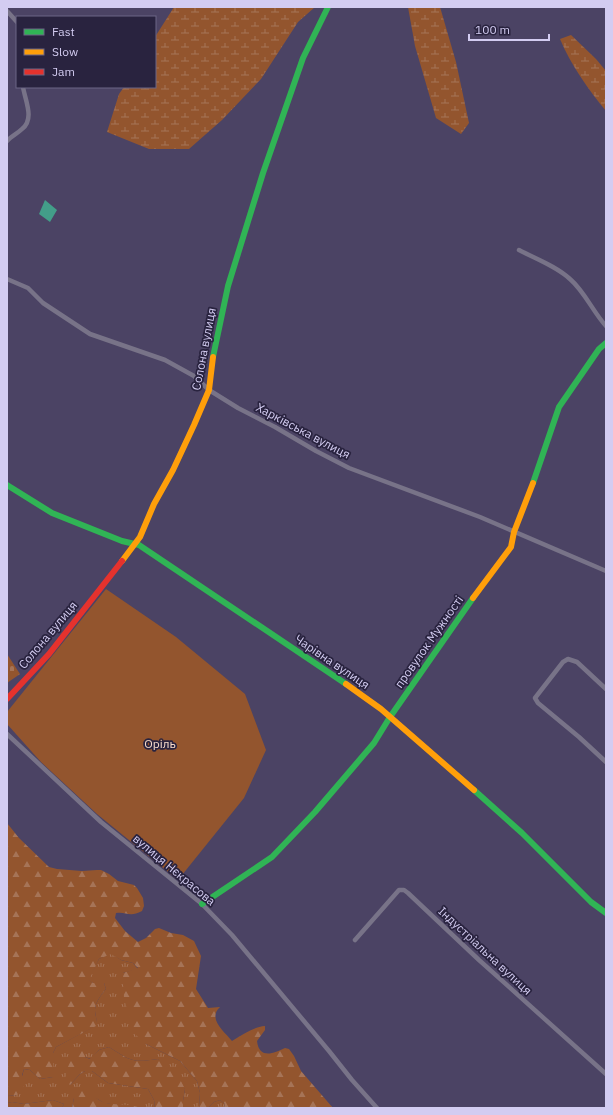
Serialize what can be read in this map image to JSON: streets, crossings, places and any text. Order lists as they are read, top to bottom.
{
  "streets": {
    "street": [
      "Солона вулиця",
      "Харківська вулиця",
      "провулок Мужності",
      "Чарівна вулиця",
      "вулиця Нєкрасова",
      "Індустріальна вулиця"
    ]
  },
  "crossings": [
    ["Солона вулиця", "Харківська вулиця"],
    ["Солона вулиця", "Чарівна вулиця"],
    ["Харківська вулиця", "провулок Мужності"],
    ["провулок Мужності", "Чарівна вулиця"],
    ["провулок Мужності", "вулиця Нєкрасова"]
  ],
  "parks": ["Оріль"],
  "legend": ["Fast", "Slow", "Jam"],
  "scale_bar": "100 m"
}
